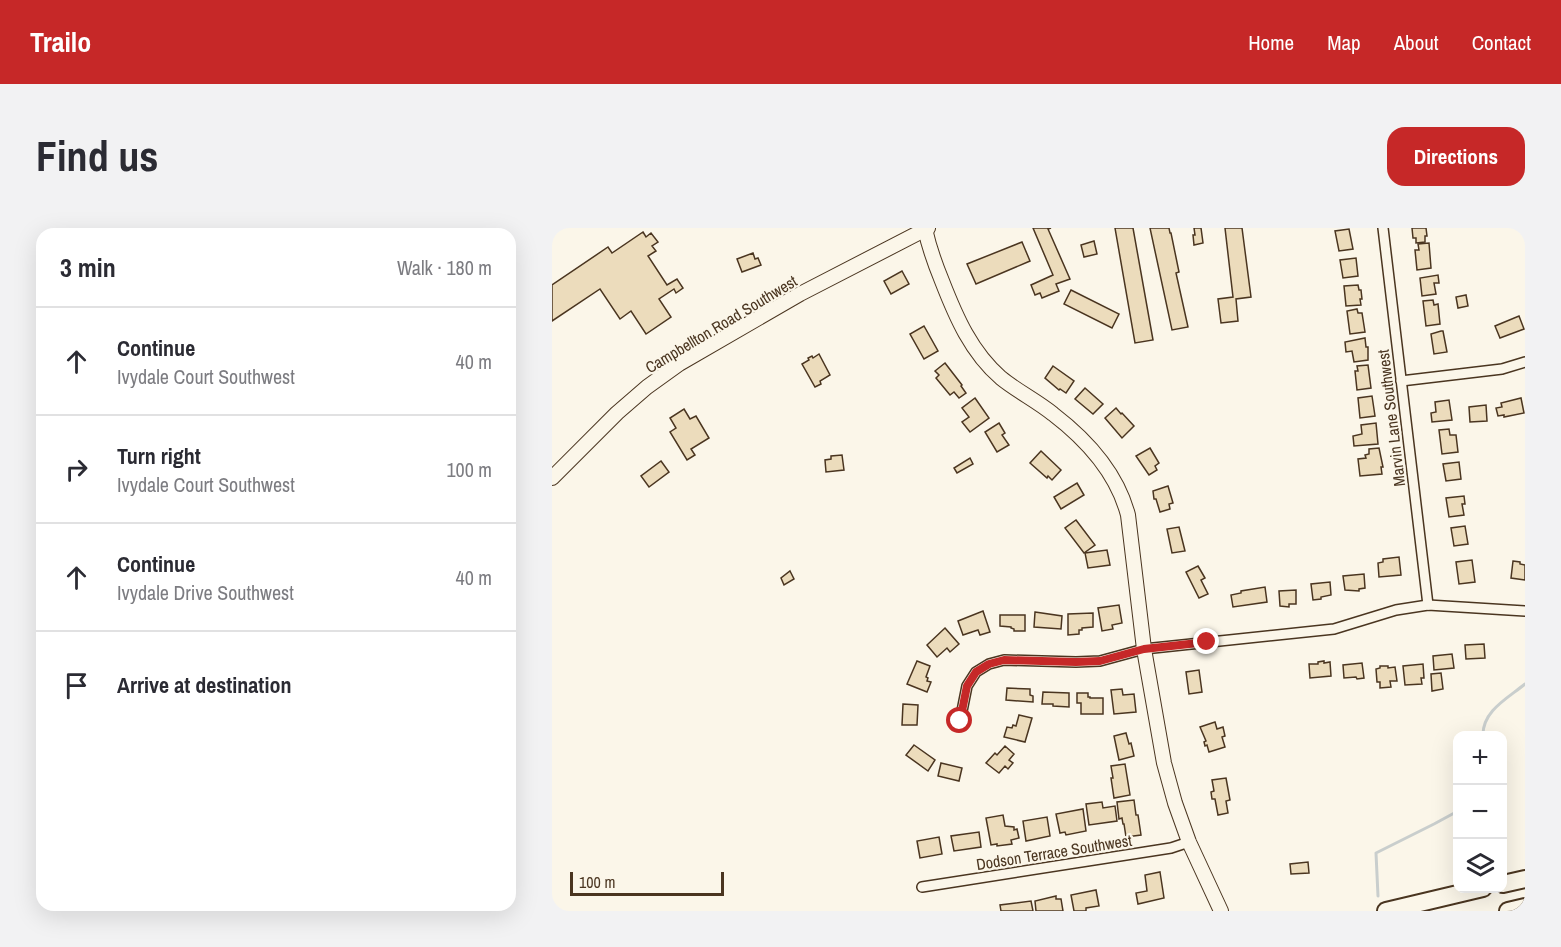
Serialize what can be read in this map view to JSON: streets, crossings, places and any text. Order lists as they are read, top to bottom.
{
  "streets": {
    "street": ["Campbellton Road Southwest", "Marvin Lane Southwest", "Dodson Terrace Southwest"]
  },
  "scale_bar": "100 m",
  "page": {
    "header": "Trailo",
    "nav": [
      "Home",
      "Map",
      "About",
      "Contact"
    ],
    "buttons": "Directions",
    "title": "Find us",
    "heading": ["3 min", "Walk · 180 m"],
    "list": [
      ["Continue", "Ivydale Court Southwest", "40 m"],
      ["Turn right", "Ivydale Court Southwest", "100 m"],
      ["Continue", "Ivydale Drive Southwest", "40 m"],
      "Arrive at destination"
    ],
    "map_buttons": ["+", "−"],
    "scale": "100 m"
  }
}
